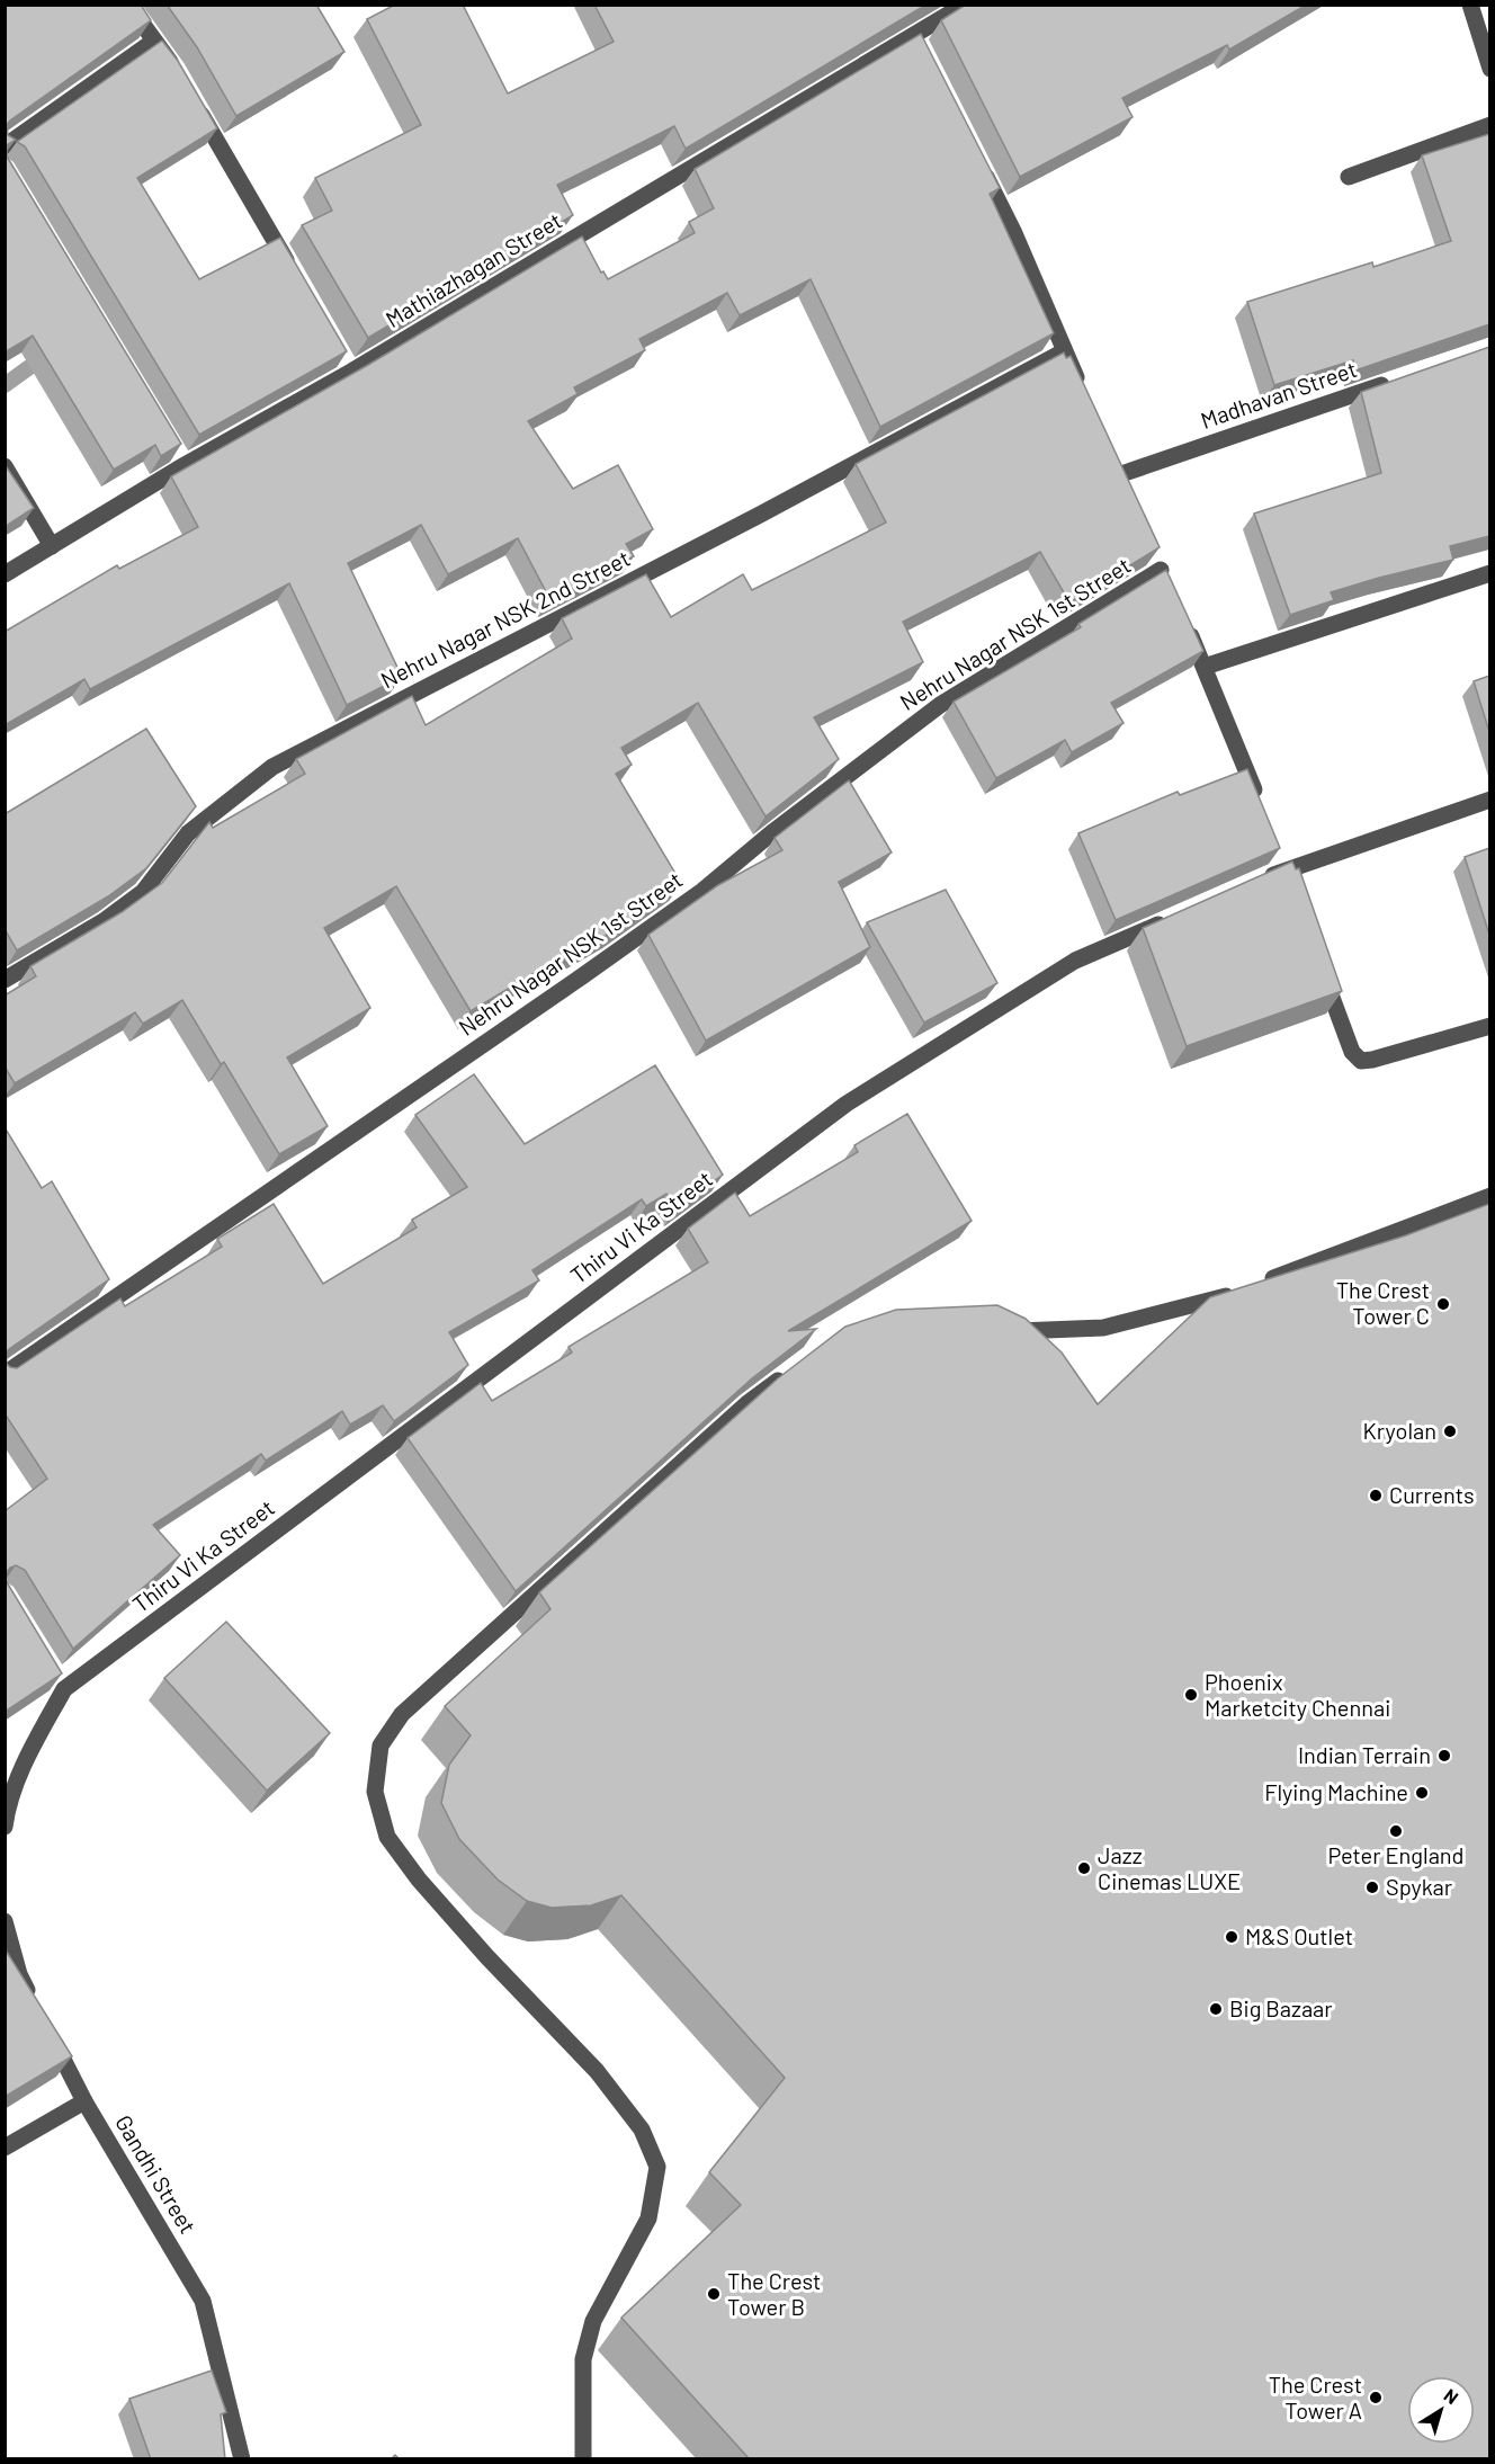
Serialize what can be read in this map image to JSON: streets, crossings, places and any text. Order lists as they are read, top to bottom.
{
  "streets": {
    "street": [
      "Mathiazhagan Street",
      "Madhavan Street",
      "Nehru Nagar NSK 2nd Street",
      "Nehru Nagar NSK 1st Street",
      "Thiru Vi Ka Street",
      "Gandhi Street"
    ]
  },
  "places": [
    "The Crest Tower C",
    "Kryolan",
    "Currents",
    "Phoenix Marketcity Chennai",
    "Indian Terrain",
    "Flying Machine",
    "Peter England",
    "Jazz Cinemas LUXE",
    "Spykar",
    "M&S Outlet",
    "Big Bazaar",
    "The Crest Tower B",
    "The Crest Tower A"
  ],
  "north": "top right"
}
